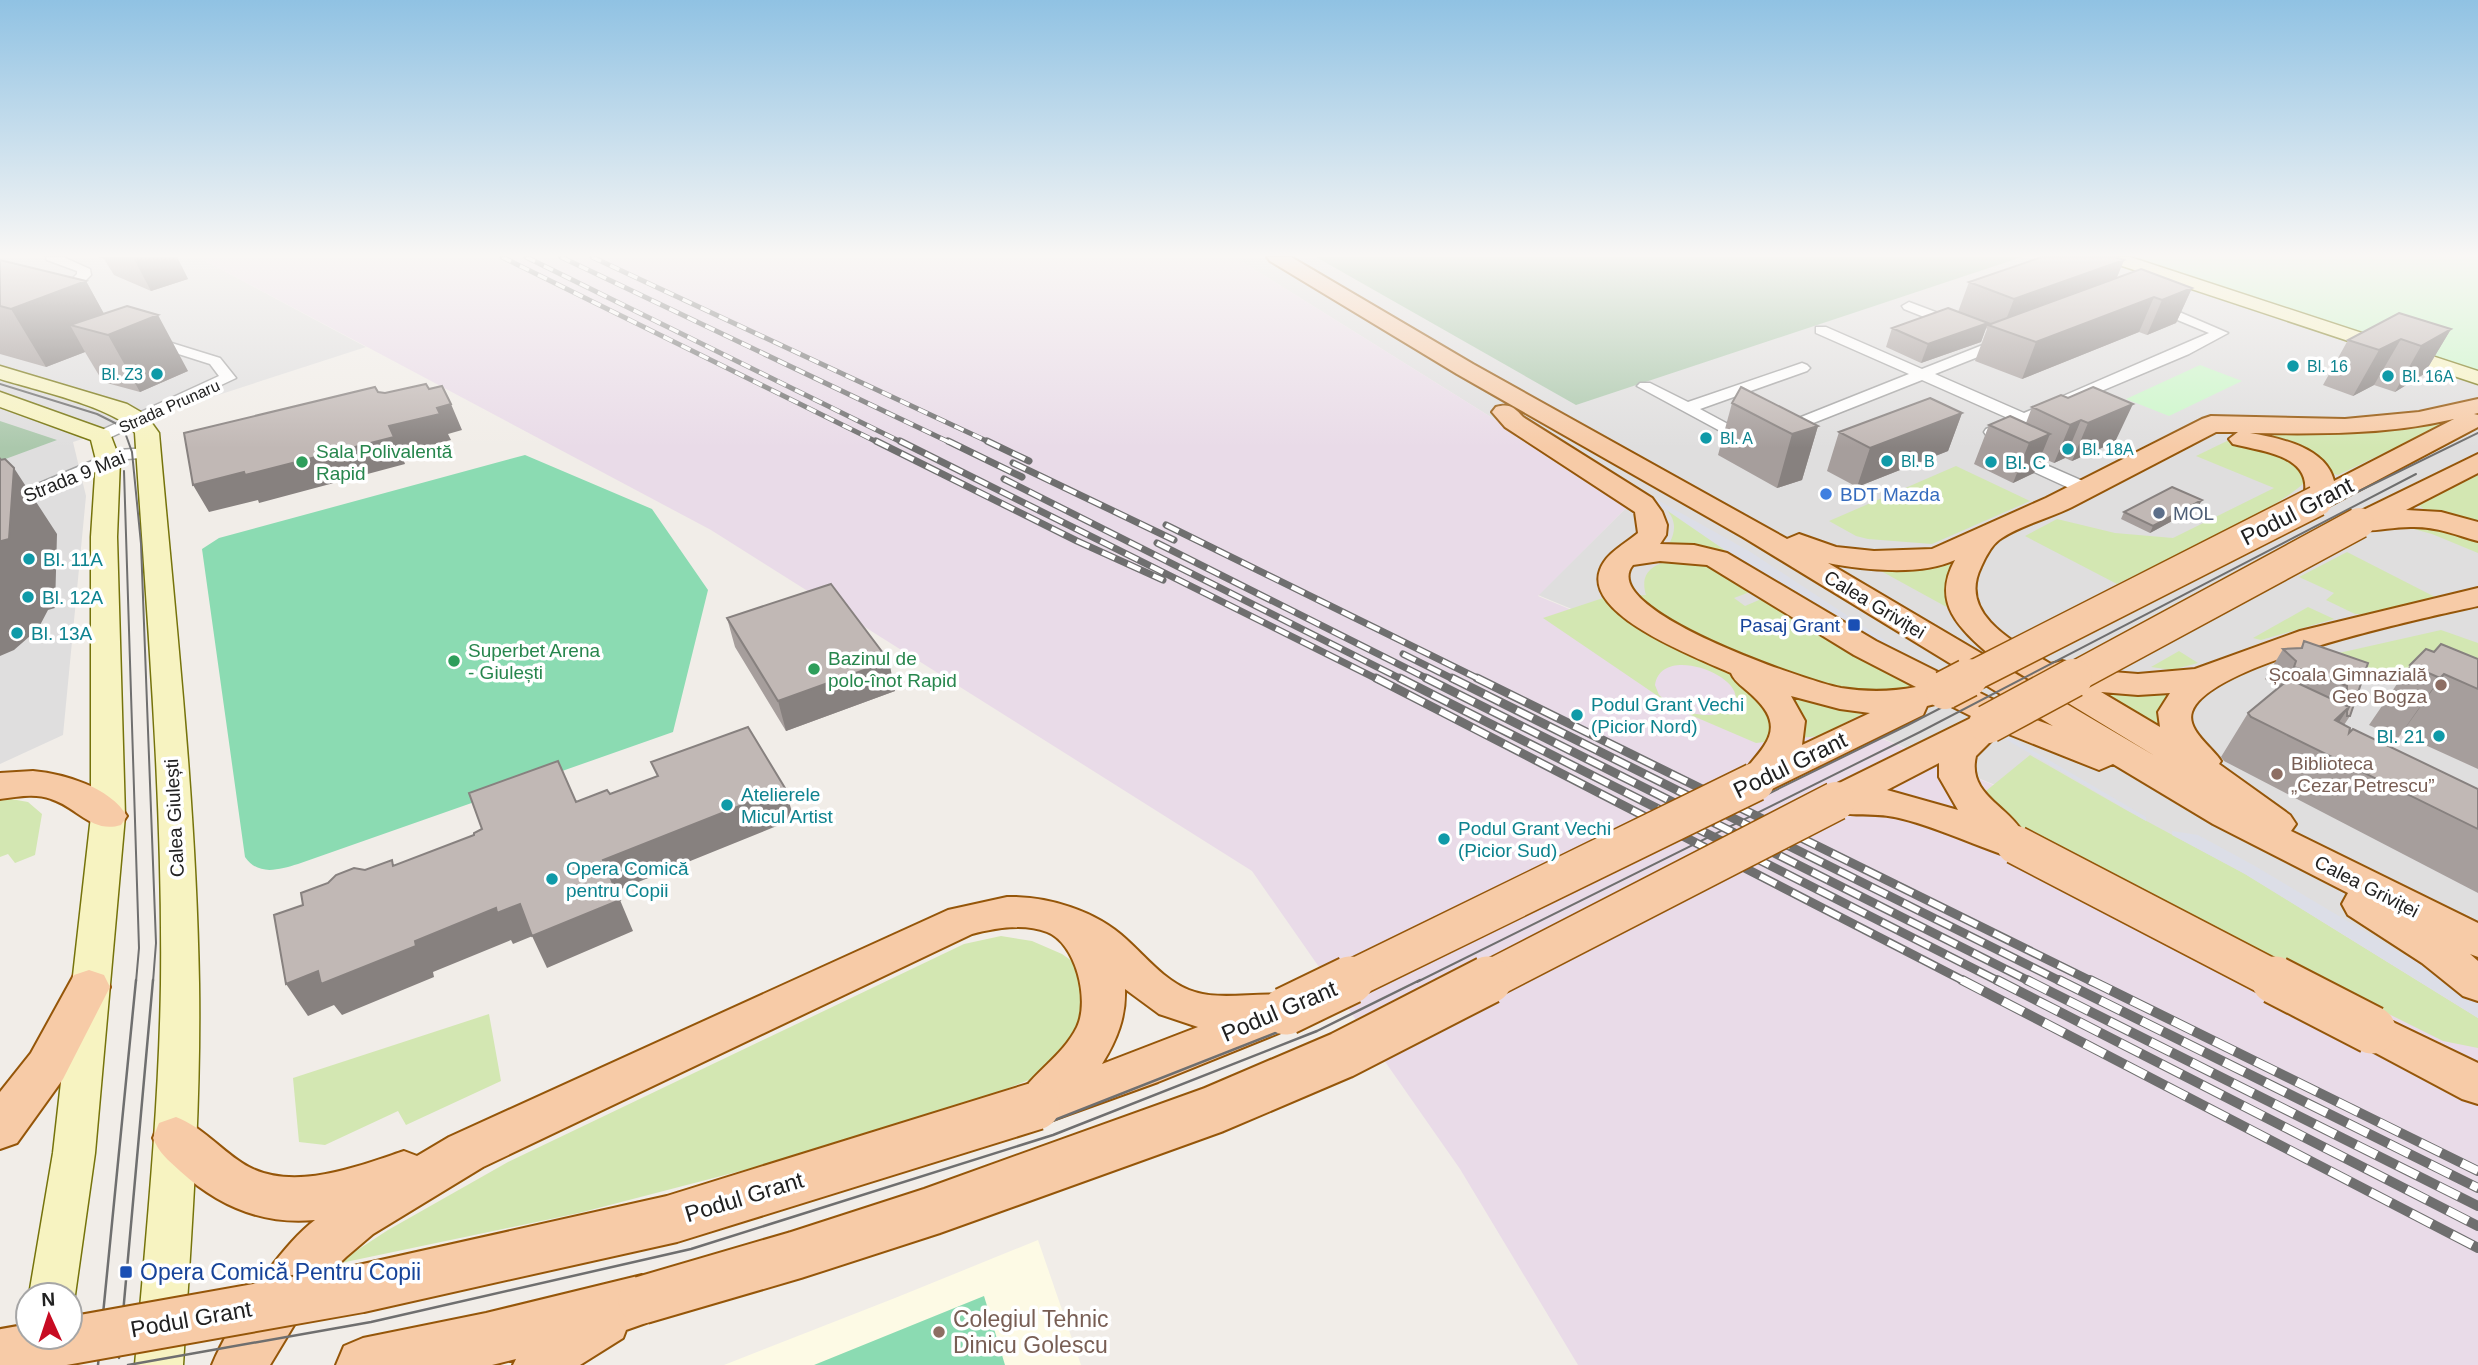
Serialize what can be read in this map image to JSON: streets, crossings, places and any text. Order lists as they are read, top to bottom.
{
  "streets": {
    "main road": ["Podul Grant", "Calea Griviței", "Calea Giulești"],
    "street": ["Strada Prunaru", "Strada 9 Mai"]
  },
  "crossings": [
    ["Strada Prunaru", "Strada 9 Mai"],
    ["Strada Prunaru", "Calea Giulești"],
    ["Strada 9 Mai", "Calea Giulești"]
  ],
  "places": {
    "other": [
      "Bl. 16",
      "Bl. Z3",
      "Bl. 16A",
      "Bl. A",
      "Bl. 18A",
      "Bl. B",
      "Sala Polivalentă Rapid",
      "Bl. C",
      "BDT Mazda",
      "MOL",
      "Bl. 11A",
      "Bl. 12A",
      "Bl. 13A",
      "Superbet Arena - Giulești",
      "Bazinul de polo-înot Rapid",
      "Școala Gimnazială Geo Bogza",
      "Podul Grant Vechi (Picior Nord)",
      "Bl. 21",
      "Biblioteca „Cezar Petrescu”",
      "Atelierele Micul Artist",
      "Podul Grant Vechi (Picior Sud)",
      "Opera Comică pentru Copii",
      "Colegiul Tehnic Dinicu Golescu"
    ],
    "transit": ["Pasaj Grant", "Opera Comică Pentru Copii"]
  },
  "north": "top"
}
